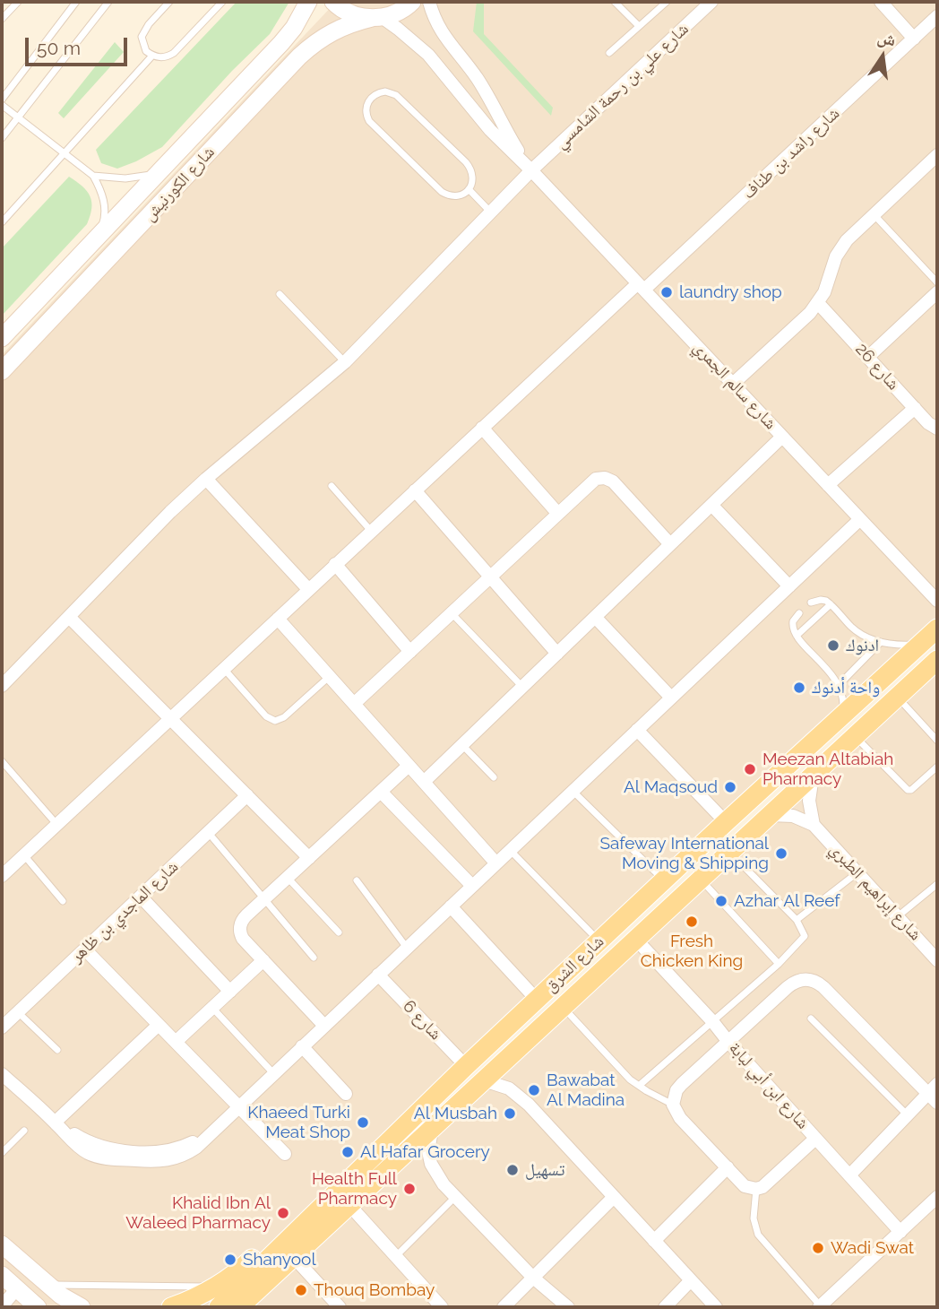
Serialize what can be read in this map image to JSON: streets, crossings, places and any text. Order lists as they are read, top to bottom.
{
  "streets": {
    "main road": ["شارع الكورنيش", "شارع الشرق"],
    "street": [
      "شارع علي بن رحمة الشامسي",
      "شارع راشد بن طناف",
      "شارع 26",
      "شارع سالم الجمري",
      "شارع إبراهيم الطبري",
      "شارع الماجدي بن ظاهر",
      "شارع 6",
      "شارع ابن أبي لبابة"
    ]
  },
  "crossings": [
    ["شارع علي بن رحمة الشامسي", "شارع سالم الجمري"],
    ["شارع راشد بن طناف", "شارع سالم الجمري"],
    ["شارع الكورنيش", "شارع سالم الجمري"],
    ["شارع إبراهيم الطبري", "شارع الشرق"],
    ["شارع الشرق", "شارع 6"],
    ["شارع الشرق", "شارع ابن أبي لبابة"]
  ],
  "places": [
    "laundry shop",
    "ادنوك",
    "واحة أدنوك",
    "Meezan Altabiah Pharmacy",
    "Al Maqsoud",
    "Safeway International Moving & Shipping",
    "Azhar Al Reef",
    "Fresh Chicken King",
    "Bawabat Al Madina",
    "Al Musbah",
    "Khaeed Turki Meat Shop",
    "Al Hafar Grocery",
    "تسهيل",
    "Health Full Pharmacy",
    "Khalid Ibn Al Waleed Pharmacy",
    "Wadi Swat",
    "Shanyool",
    "Thouq Bombay"
  ],
  "scale_bar": "50 m",
  "north": "top"
}
